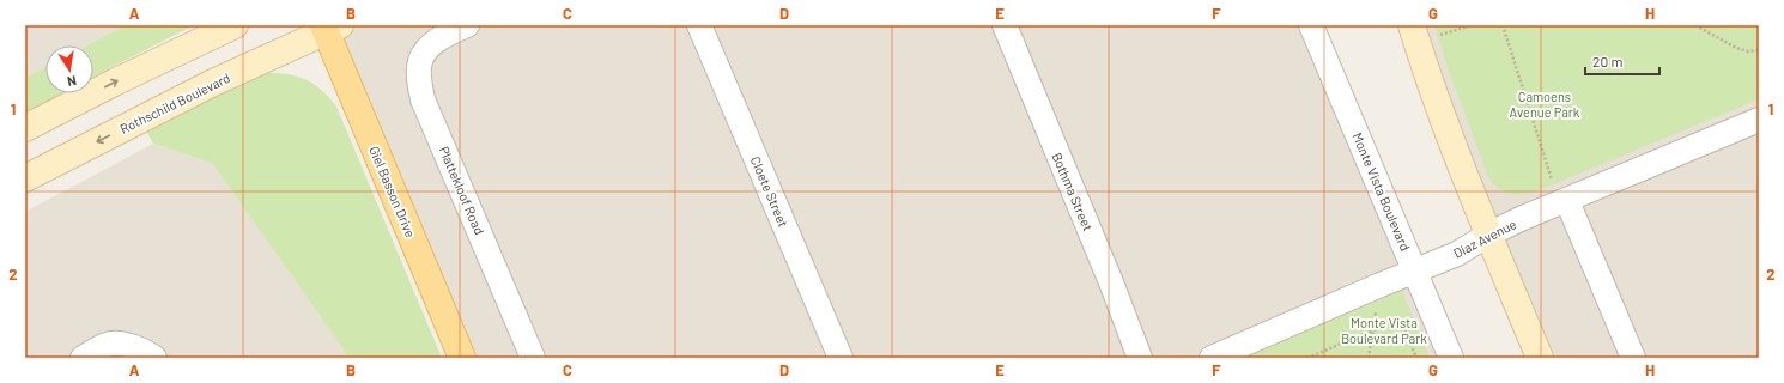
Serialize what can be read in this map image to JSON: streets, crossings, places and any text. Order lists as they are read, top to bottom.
{
  "streets": {
    "main road": ["Giel Basson Drive"],
    "street": [
      "Rothschild Boulevard",
      "Plattekloof Road",
      "Cloete Street",
      "Bothma Street",
      "Monte Vista Boulevard",
      "Diaz Avenue"
    ]
  },
  "crossings": [
    ["Rothschild Boulevard", "Giel Basson Drive"],
    ["Monte Vista Boulevard", "Diaz Avenue"]
  ],
  "parks": ["Camoens Avenue Park", "Monte Vista Boulevard Park"],
  "scale_bar": "20 m",
  "north": "bottom",
  "grid": {
    "columns": [
      "A",
      "B",
      "C",
      "D",
      "E",
      "F",
      "G",
      "H"
    ],
    "rows": ["1", "2"]
  }
}
